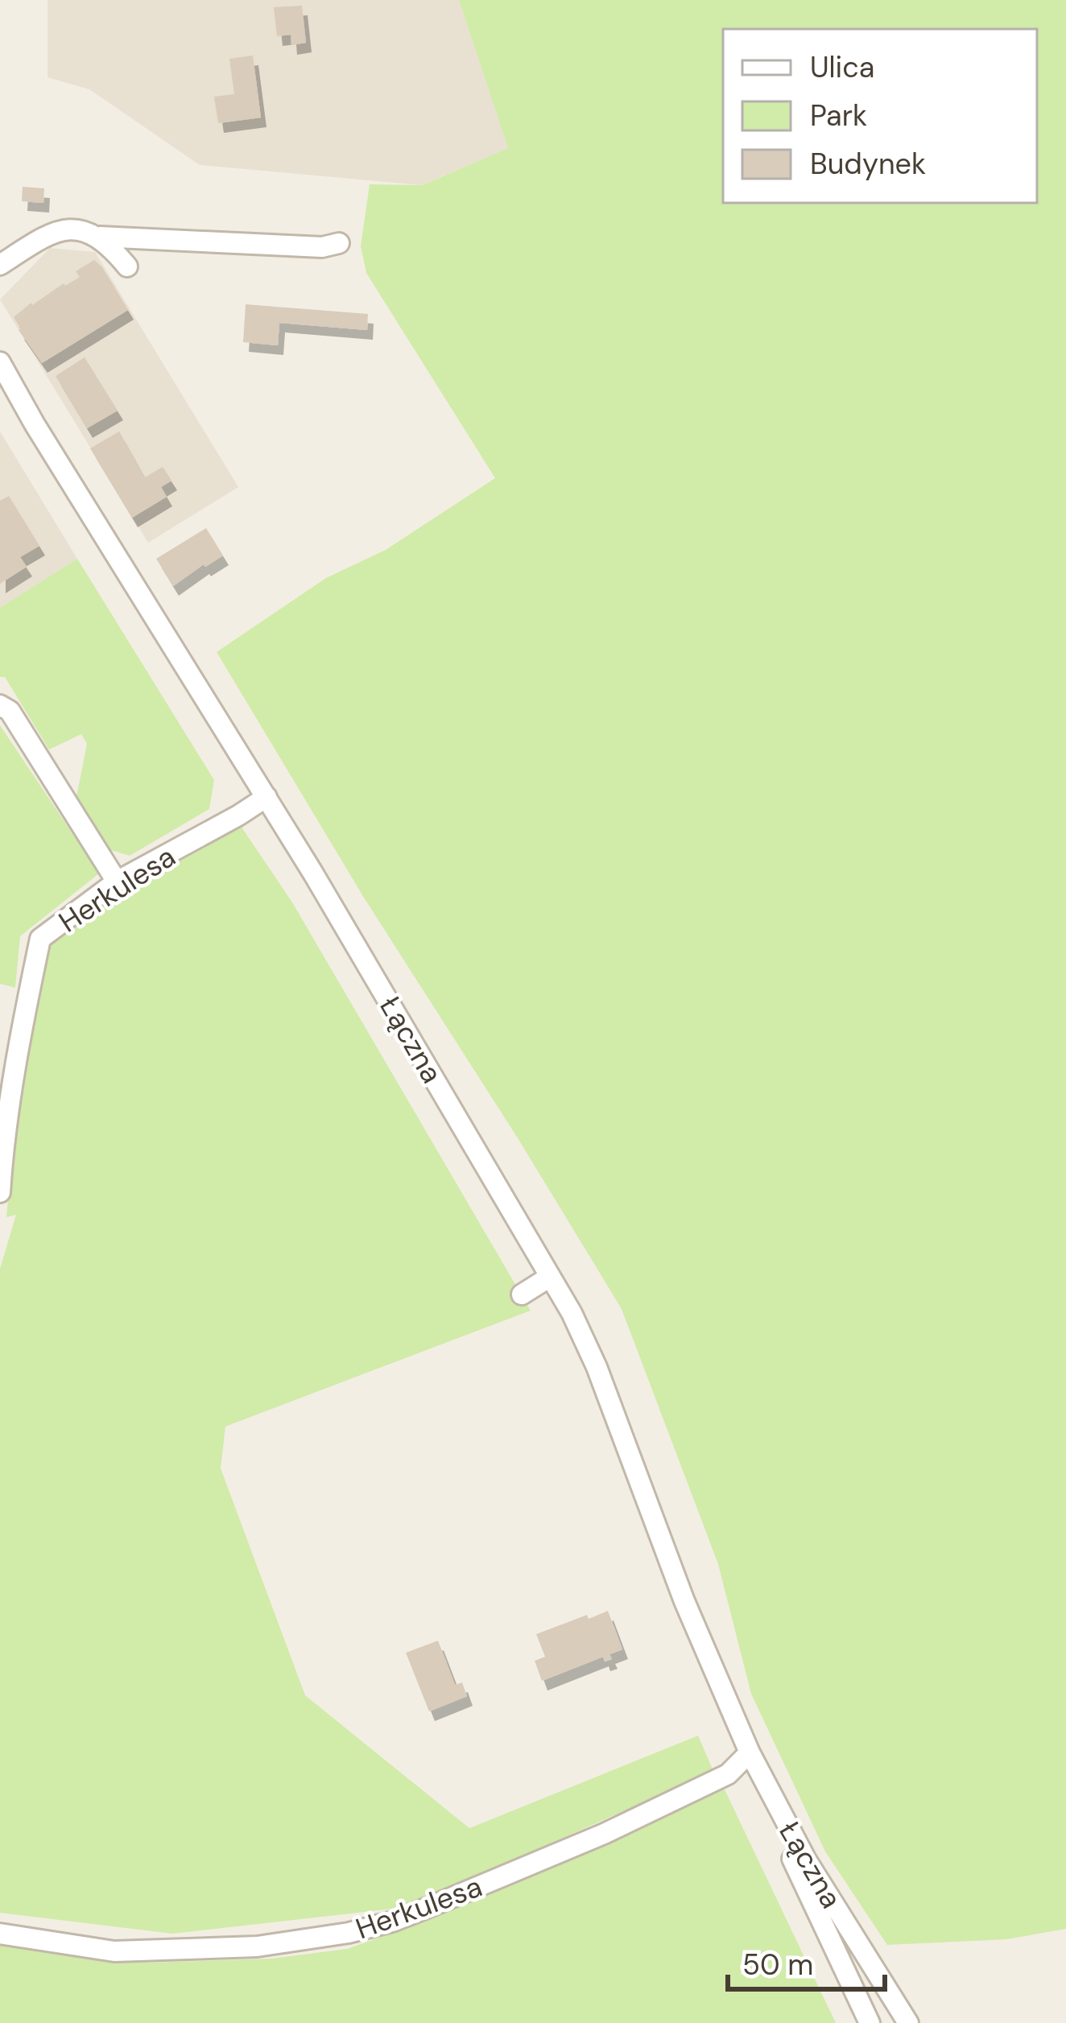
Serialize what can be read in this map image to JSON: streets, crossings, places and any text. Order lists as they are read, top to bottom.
{
  "streets": {
    "street": ["Herkulesa", "Łączna"]
  },
  "crossings": [
    ["Herkulesa", "Łączna"]
  ],
  "legend": ["Ulica", "Park", "Budynek"],
  "scale_bar": "50 m"
}
